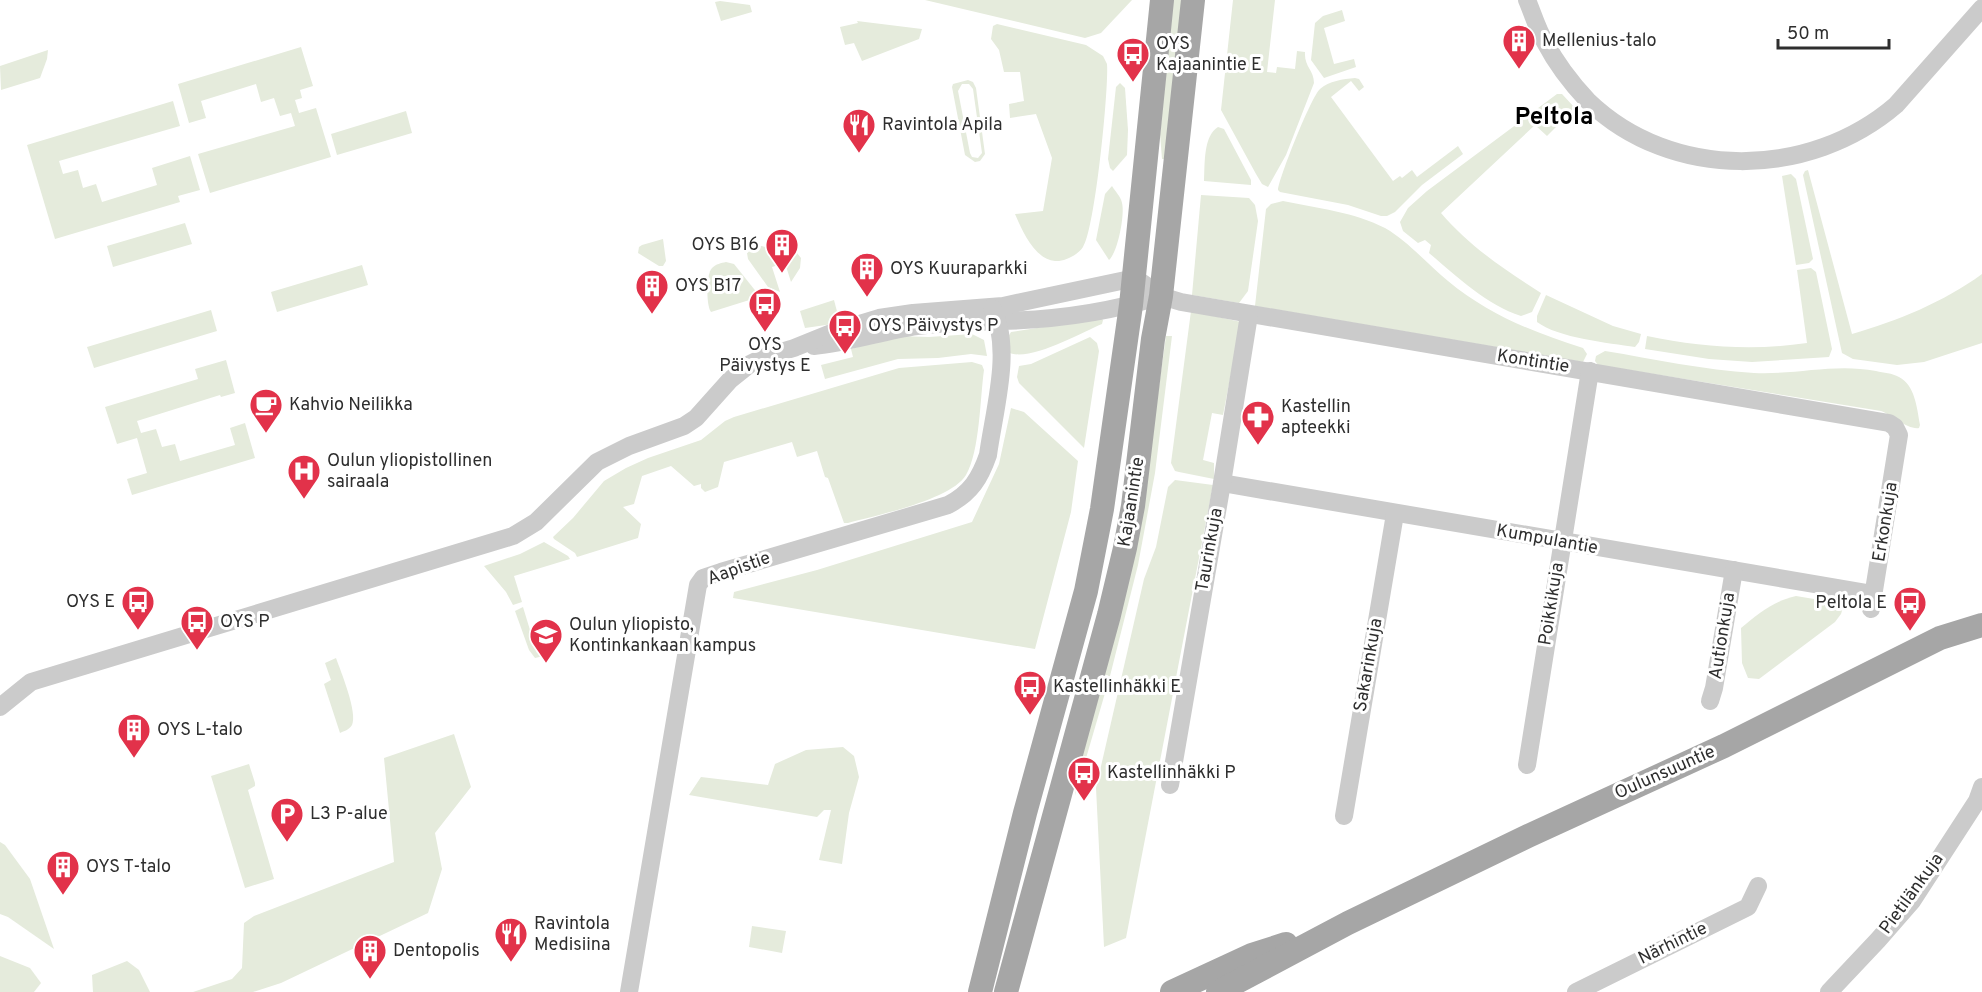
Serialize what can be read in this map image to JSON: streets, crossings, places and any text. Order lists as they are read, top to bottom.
{
  "streets": {
    "main road": ["Kajaanintie", "Oulunsuuntie"],
    "street": [
      "Kontintie",
      "Erkonkuja",
      "Kumpulantie",
      "Taurinkuja",
      "Aapistie",
      "Poikkikuja",
      "Autionkuja",
      "Sakarinkuja",
      "Pietilänkuja",
      "Närhintie"
    ]
  },
  "crossings": [
    ["Kontintie", "Kajaanintie"],
    ["Kontintie", "Erkonkuja"],
    ["Kontintie", "Taurinkuja"],
    ["Kontintie", "Poikkikuja"],
    ["Erkonkuja", "Kumpulantie"],
    ["Kumpulantie", "Taurinkuja"],
    ["Kumpulantie", "Poikkikuja"],
    ["Kumpulantie", "Autionkuja"],
    ["Kumpulantie", "Sakarinkuja"]
  ],
  "districts": ["Peltola"],
  "places": {
    "building": [
      "Mellenius-talo",
      "OYS B16",
      "OYS Kuuraparkki",
      "OYS B17",
      "OYS L-talo",
      "OYS T-talo",
      "Dentopolis"
    ],
    "bus stop": [
      "OYS Kajaanintie E",
      "OYS Päivystys E",
      "OYS Päivystys P",
      "OYS E",
      "Peltola E",
      "OYS P",
      "Kastellinhäkki E",
      "Kastellinhäkki P"
    ],
    "restaurant": ["Ravintola Apila", "Ravintola Medisiina"],
    "cafe": ["Kahvio Neilikka"],
    "pharmacy": ["Kastellin apteekki"],
    "hospital": ["Oulun yliopistollinen sairaala"],
    "school or university": ["Oulun yliopisto, Kontinkankaan kampus"],
    "parking": ["L3 P-alue"]
  },
  "scale_bar": "50 m"
}
